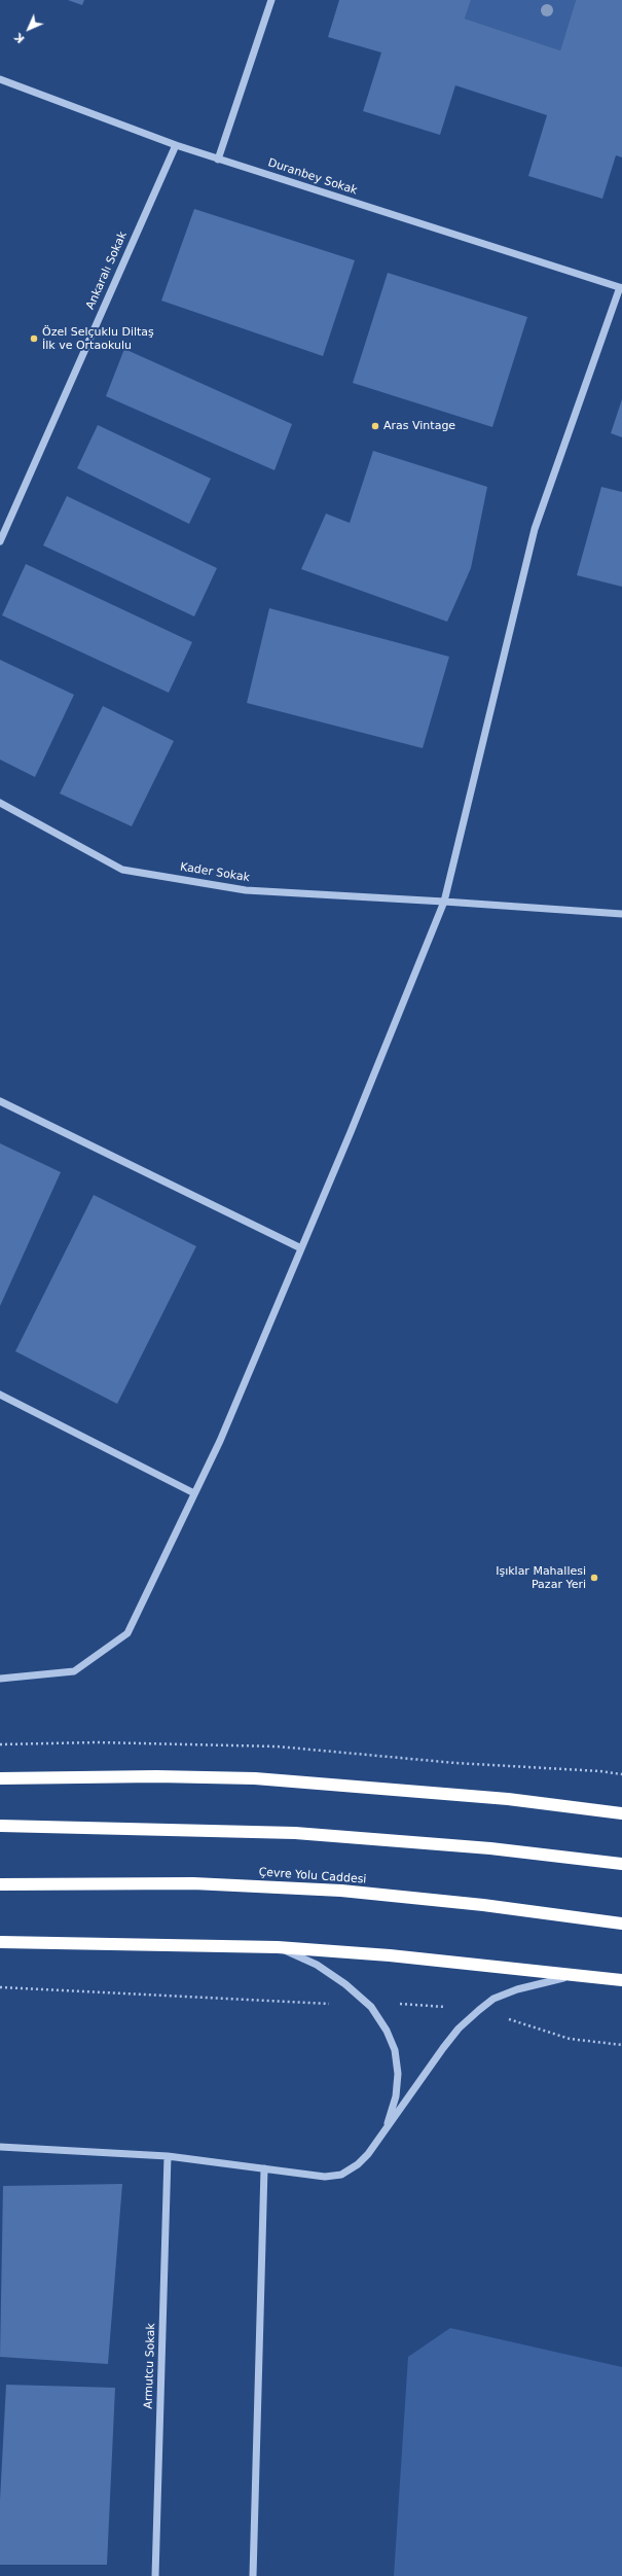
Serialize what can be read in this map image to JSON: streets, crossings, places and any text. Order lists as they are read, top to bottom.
{
  "streets": {
    "highway": ["Çevre Yolu Caddesi"],
    "street": [
      "Duranbey Sokak",
      "Ankaralı Sokak",
      "Kader Sokak",
      "Armutcu Sokak"
    ]
  },
  "crossings": [
    ["Duranbey Sokak", "Ankaralı Sokak"]
  ],
  "places": ["Özel Selçuklu Diltaş İlk ve Ortaokulu", "Aras Vintage", "Işıklar Mahallesi Pazar Yeri"],
  "north": "bottom left"
}
